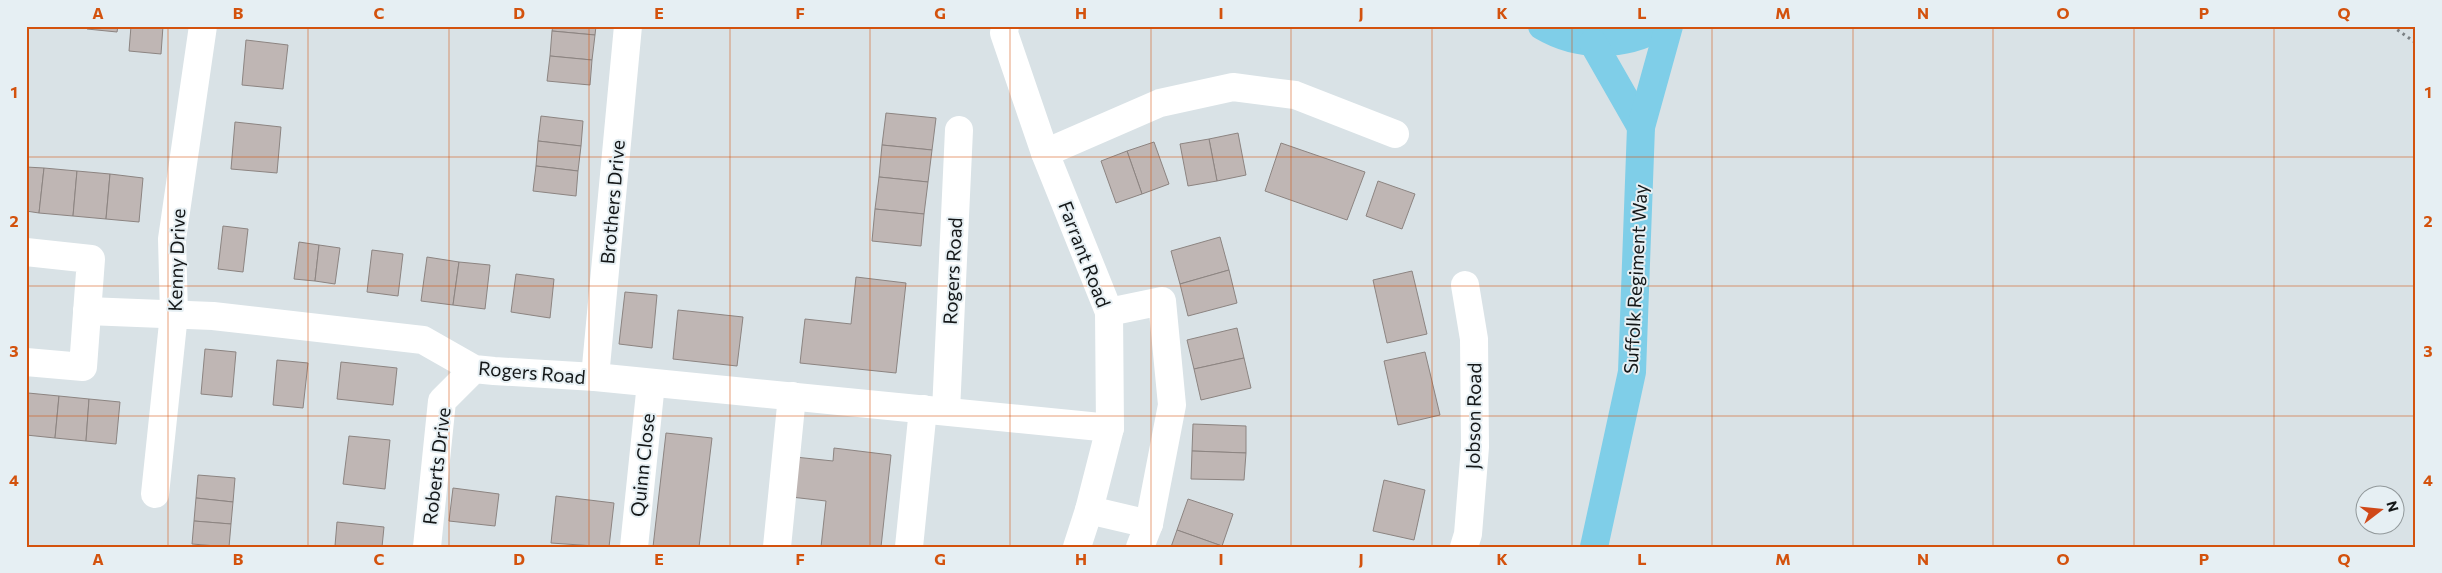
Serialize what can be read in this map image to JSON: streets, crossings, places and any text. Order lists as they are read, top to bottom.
{
  "streets": {
    "main road": ["Suffolk Regiment Way"],
    "street": [
      "Brothers Drive",
      "Farrant Road",
      "Kenny Drive",
      "Rogers Road",
      "Jobson Road",
      "Quinn Close",
      "Roberts Drive"
    ]
  },
  "crossings": [
    ["Brothers Drive", "Rogers Road"],
    ["Farrant Road", "Rogers Road"],
    ["Kenny Drive", "Rogers Road"],
    ["Rogers Road", "Quinn Close"],
    ["Rogers Road", "Roberts Drive"]
  ],
  "north": "right",
  "grid": {
    "columns": [
      "A",
      "B",
      "C",
      "D",
      "E",
      "F",
      "G",
      "H",
      "I",
      "J",
      "K",
      "L",
      "M",
      "N",
      "O",
      "P",
      "Q"
    ],
    "rows": [
      "1",
      "2",
      "3",
      "4"
    ]
  }
}
